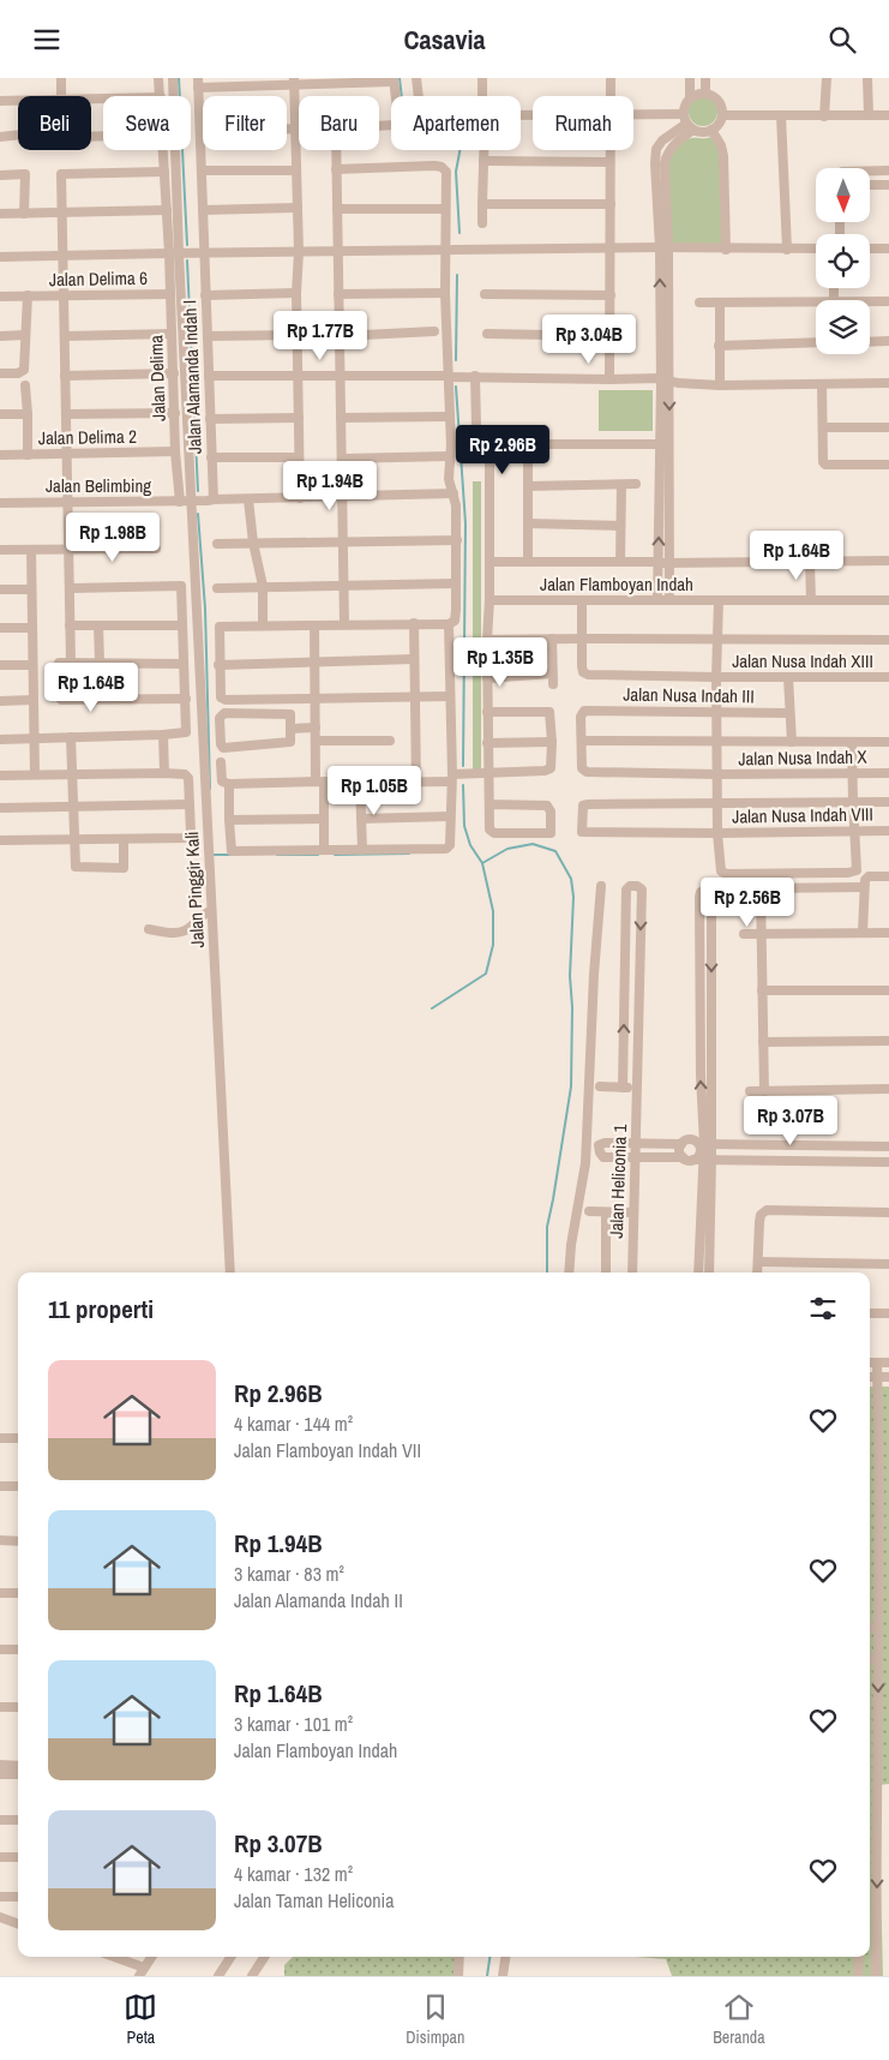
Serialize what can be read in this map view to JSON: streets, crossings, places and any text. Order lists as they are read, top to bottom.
{
  "streets": {
    "street": [
      "Jalan Delima 6",
      "Jalan Alamanda Indah I",
      "Jalan Delima",
      "Jalan Delima 2",
      "Jalan Belimbing",
      "Jalan Flamboyan Indah",
      "Jalan Nusa Indah XIII",
      "Jalan Nusa Indah III",
      "Jalan Nusa Indah X",
      "Jalan Nusa Indah VIII",
      "Jalan Pinggir Kali",
      "Jalan Heliconia 1"
    ]
  },
  "crossings": [
    ["Jalan Delima 6", "Jalan Delima"],
    ["Jalan Alamanda Indah I", "Jalan Belimbing"],
    ["Jalan Alamanda Indah I", "Jalan Pinggir Kali"],
    ["Jalan Delima", "Jalan Delima 2"],
    ["Jalan Delima", "Jalan Belimbing"],
    ["Jalan Belimbing", "Jalan Pinggir Kali"],
    ["Jalan Nusa Indah III", "Jalan Nusa Indah X"]
  ],
  "north": "bottom",
  "page": {
    "header": "Casavia",
    "chip": [
      "Beli",
      "Sewa",
      "Filter",
      "Baru",
      "Apartemen",
      "Rumah"
    ],
    "price": [
      "Rp 1.77B",
      "Rp 3.04B",
      "Rp 2.96B",
      "Rp 1.94B",
      "Rp 1.98B",
      "Rp 1.64B",
      "Rp 1.35B",
      "Rp 1.64B",
      "Rp 1.05B",
      "Rp 2.56B",
      "Rp 3.07B"
    ],
    "heading": "11 properti",
    "list": [
      {
        "name": "Rp 2.96B",
        "note": "4 kamar · 144 m² · Jalan Flamboyan Indah VII"
      },
      {
        "name": "Rp 1.94B",
        "note": "3 kamar · 83 m² · Jalan Alamanda Indah II"
      },
      {
        "name": "Rp 1.64B",
        "note": "3 kamar · 101 m² · Jalan Flamboyan Indah"
      },
      {
        "name": "Rp 3.07B",
        "note": "4 kamar · 132 m² · Jalan Taman Heliconia"
      }
    ],
    "tabs": ["Peta", "Disimpan", "Beranda"]
  }
}
